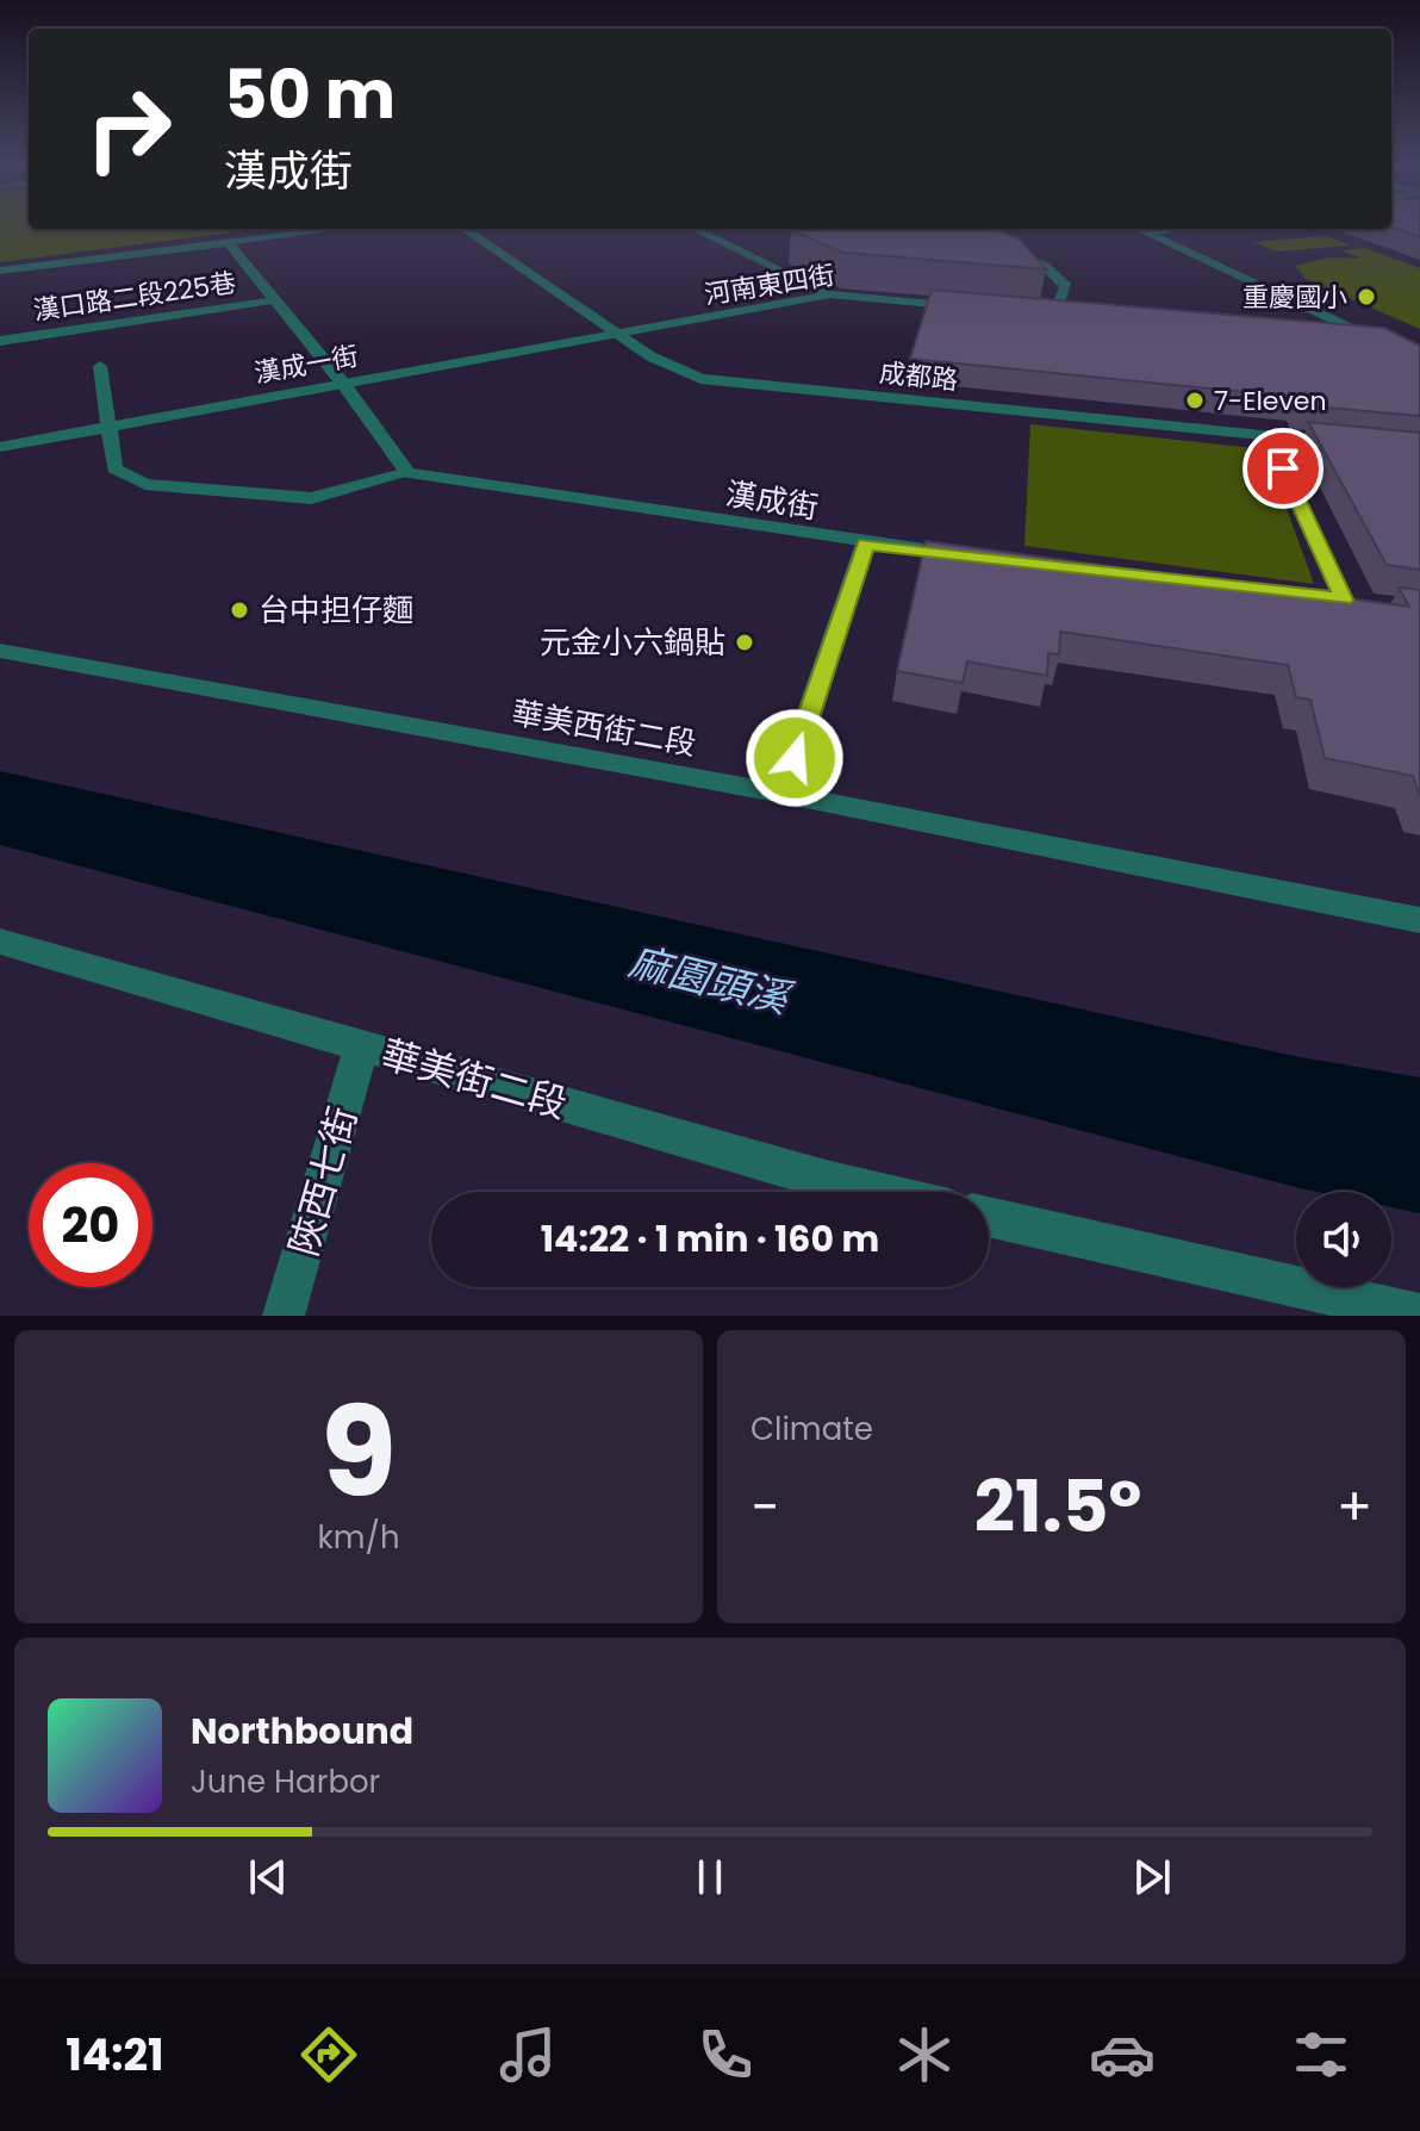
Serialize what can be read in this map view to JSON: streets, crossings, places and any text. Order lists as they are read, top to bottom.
{
  "streets": {
    "street": [
      "河南東四街",
      "漢口路二段225巷",
      "漢成一街",
      "成都路",
      "漢成街",
      "華美西街二段",
      "華美街二段",
      "陜西七街"
    ]
  },
  "crossings": [
    ["河南東四街", "漢成一街"],
    ["河南東四街", "成都路"],
    ["漢成一街", "成都路"],
    ["華美街二段", "陜西七街"]
  ],
  "water": ["麻園頭溪"],
  "places": [
    "重慶國小",
    "7-Eleven",
    "台中担仔麵",
    "元金小六鍋貼"
  ],
  "page": {
    "turn": ["50 m", "漢成街"],
    "limit": "20",
    "trip": "14:22 · 1 min · 160 m",
    "tile": [
      ["9", "km/h"],
      "Climate"
    ],
    "heat": ["−", "21.5°", "+"],
    "song": ["Northbound", "June Harbor"],
    "tabs": "14:21"
  }
}
